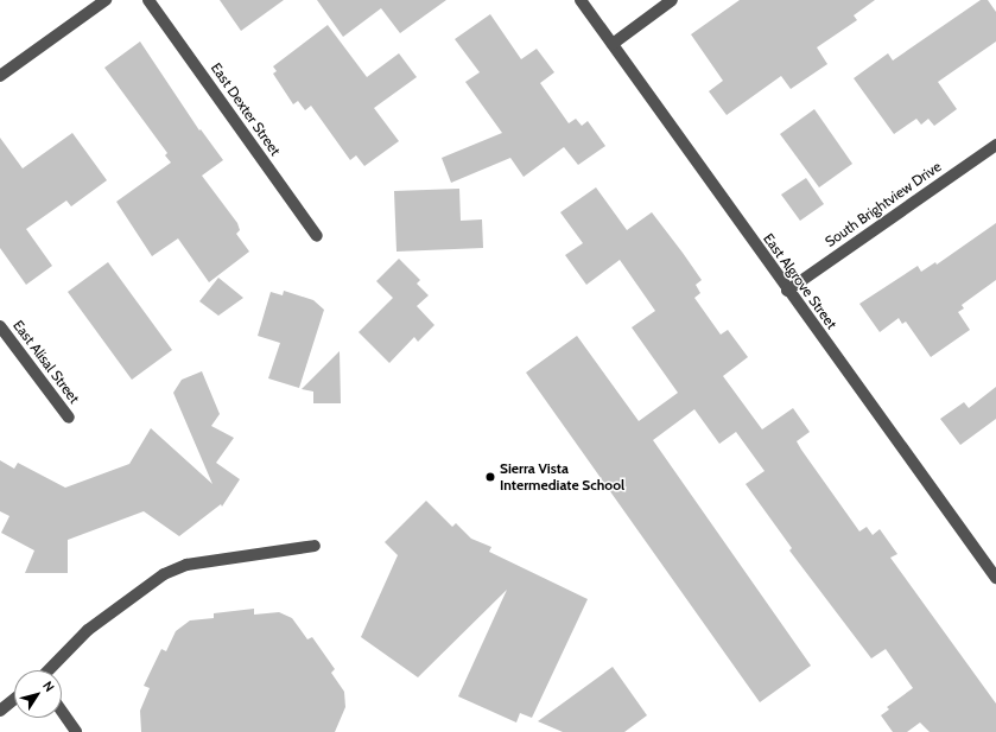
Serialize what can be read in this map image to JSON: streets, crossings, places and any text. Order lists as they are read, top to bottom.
{
  "streets": {
    "street": [
      "East Dexter Street",
      "South Brightview Drive",
      "East Algrove Street",
      "East Alisal Street"
    ]
  },
  "crossings": [
    ["South Brightview Drive", "East Algrove Street"]
  ],
  "places": ["Sierra Vista Intermediate School"],
  "north": "top right"
}
